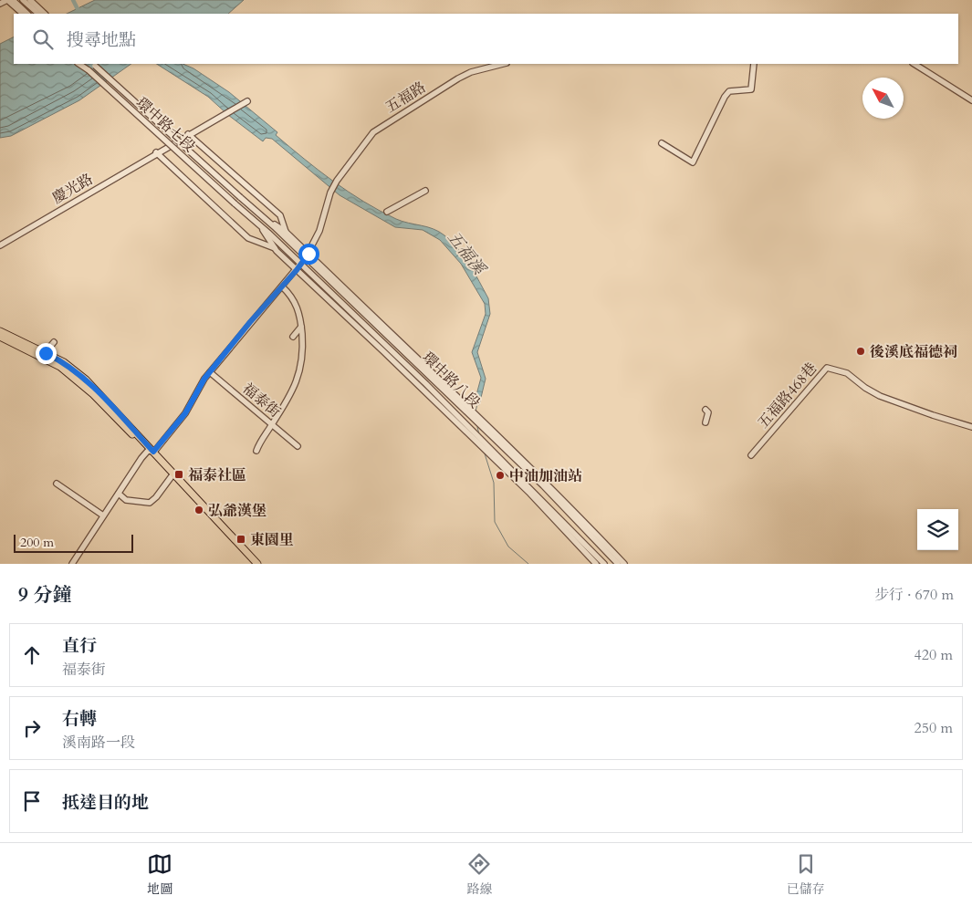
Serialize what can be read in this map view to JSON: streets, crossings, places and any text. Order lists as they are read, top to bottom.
{
  "streets": {
    "street": [
      "五福路",
      "環中路七段",
      "慶光路",
      "環中路八段",
      "五福路468巷",
      "福泰街"
    ]
  },
  "crossings": [
    ["五福路", "環中路八段"],
    ["環中路七段", "環中路八段"],
    ["慶光路", "環中路八段"]
  ],
  "water": ["五福溪"],
  "places": {
    "other": ["後溪底福德祠", "中油加油站", "弘爺漢堡"],
    "transit": ["福泰社區", "東園里"]
  },
  "scale_bar": "200 m",
  "north": "top left",
  "page": {
    "search": "搜尋地點",
    "scale": "200 m",
    "heading": ["9 分鐘", "步行 · 670 m"],
    "list": [
      ["直行", "福泰街", "420 m"],
      ["右轉", "溪南路一段", "250 m"],
      "抵達目的地"
    ],
    "nav": ["地圖", "路線", "已儲存"]
  }
}
